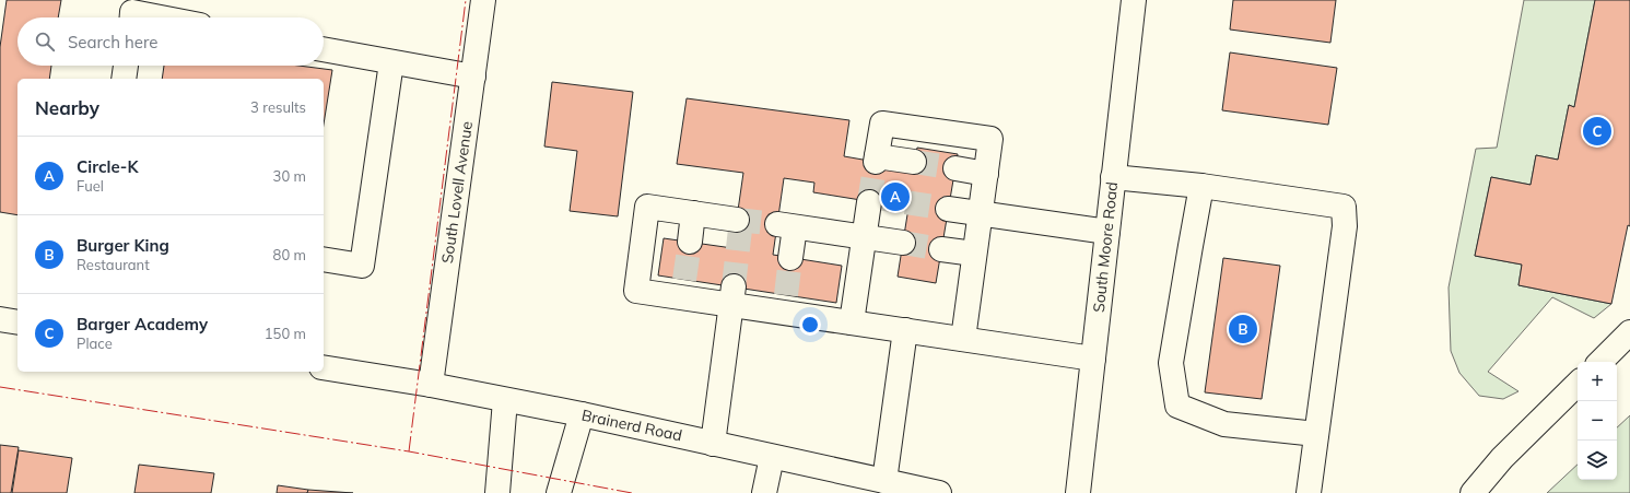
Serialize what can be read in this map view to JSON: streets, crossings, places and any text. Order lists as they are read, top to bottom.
{
  "streets": {
    "main road": ["South Lovell Avenue", "South Moore Road", "Brainerd Road"]
  },
  "crossings": [
    ["South Lovell Avenue", "Brainerd Road"]
  ],
  "page": {
    "search": "Search here",
    "heading": ["Nearby", "3 results"],
    "pins": ["C", "A", "B"],
    "list": [
      {
        "mark": "A",
        "name": "Circle-K",
        "note": "Fuel",
        "value": "30 m"
      },
      {
        "mark": "B",
        "name": "Burger King",
        "note": "Restaurant",
        "value": "80 m"
      },
      {
        "mark": "C",
        "name": "Barger Academy",
        "note": "Place",
        "value": "150 m"
      }
    ],
    "map_buttons": ["+", "−"]
  }
}
